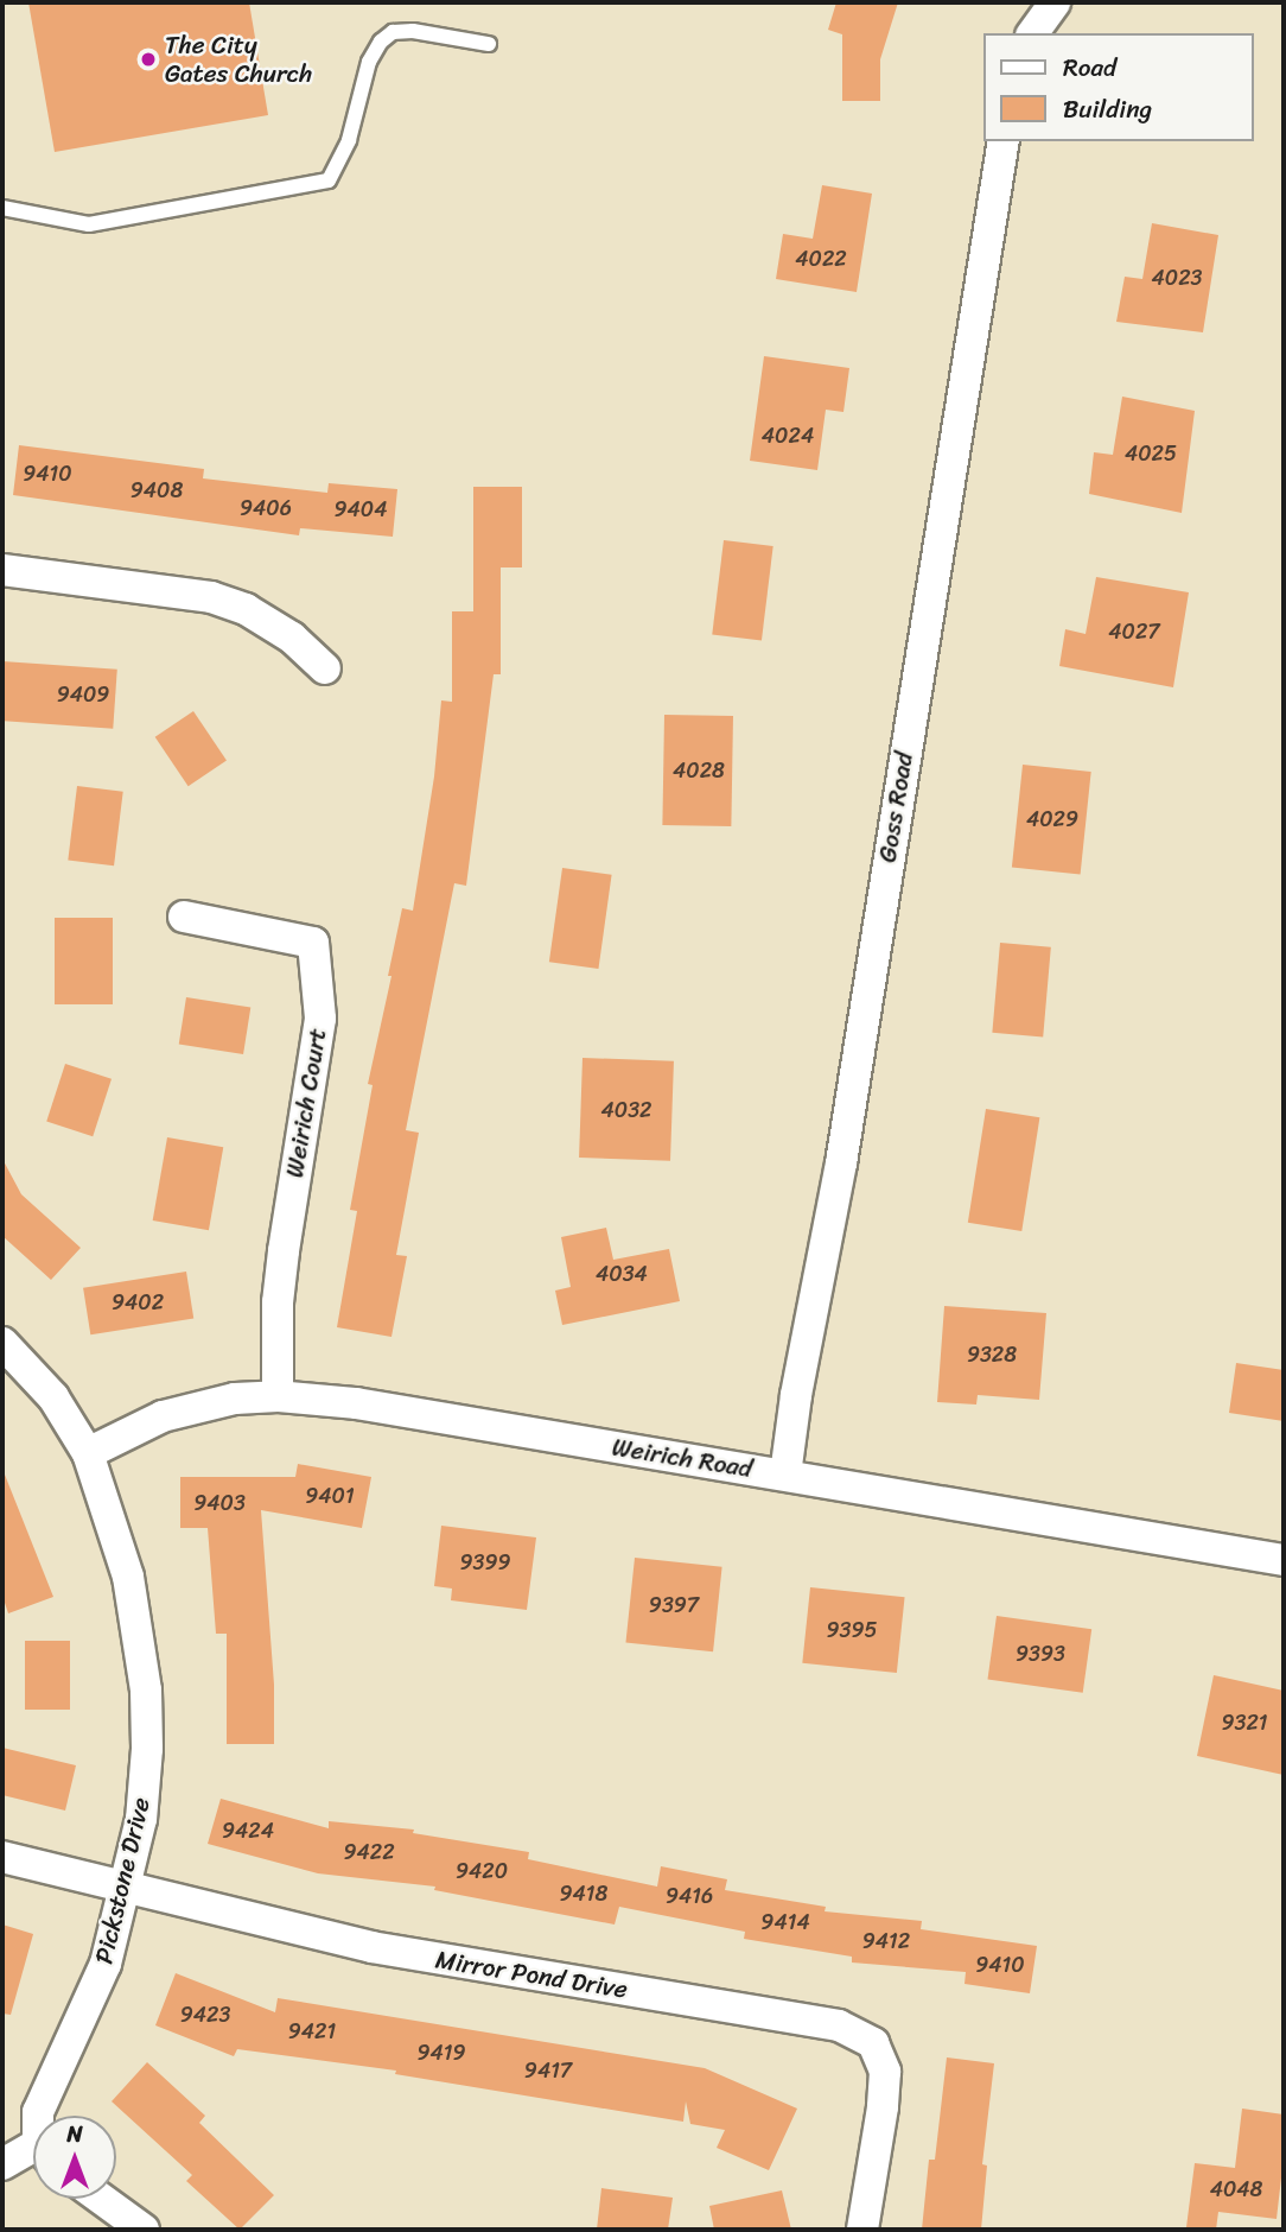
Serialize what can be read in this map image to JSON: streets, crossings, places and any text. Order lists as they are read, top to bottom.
{
  "streets": {
    "street": [
      "Goss Road",
      "Weirich Court",
      "Weirich Road",
      "Pickstone Drive",
      "Mirror Pond Drive"
    ]
  },
  "crossings": [
    ["Goss Road", "Weirich Road"],
    ["Weirich Court", "Weirich Road"],
    ["Weirich Road", "Pickstone Drive"],
    ["Pickstone Drive", "Mirror Pond Drive"]
  ],
  "places": ["The City Gates Church"],
  "house_numbers": [
    "4022",
    "4023",
    "4024",
    "4025",
    "9410",
    "9408",
    "9406",
    "9404",
    "4027",
    "9409",
    "4028",
    "4029",
    "4032",
    "4034",
    "9402",
    "9328",
    "9401",
    "9403",
    "9399",
    "9397",
    "9395",
    "9393",
    "9321",
    "9424",
    "9422",
    "9420",
    "9418",
    "9416",
    "9414",
    "9412",
    "9410",
    "9423",
    "9421",
    "9419",
    "9417",
    "4048"
  ],
  "legend": ["Road", "Building"],
  "north": "top"
}
